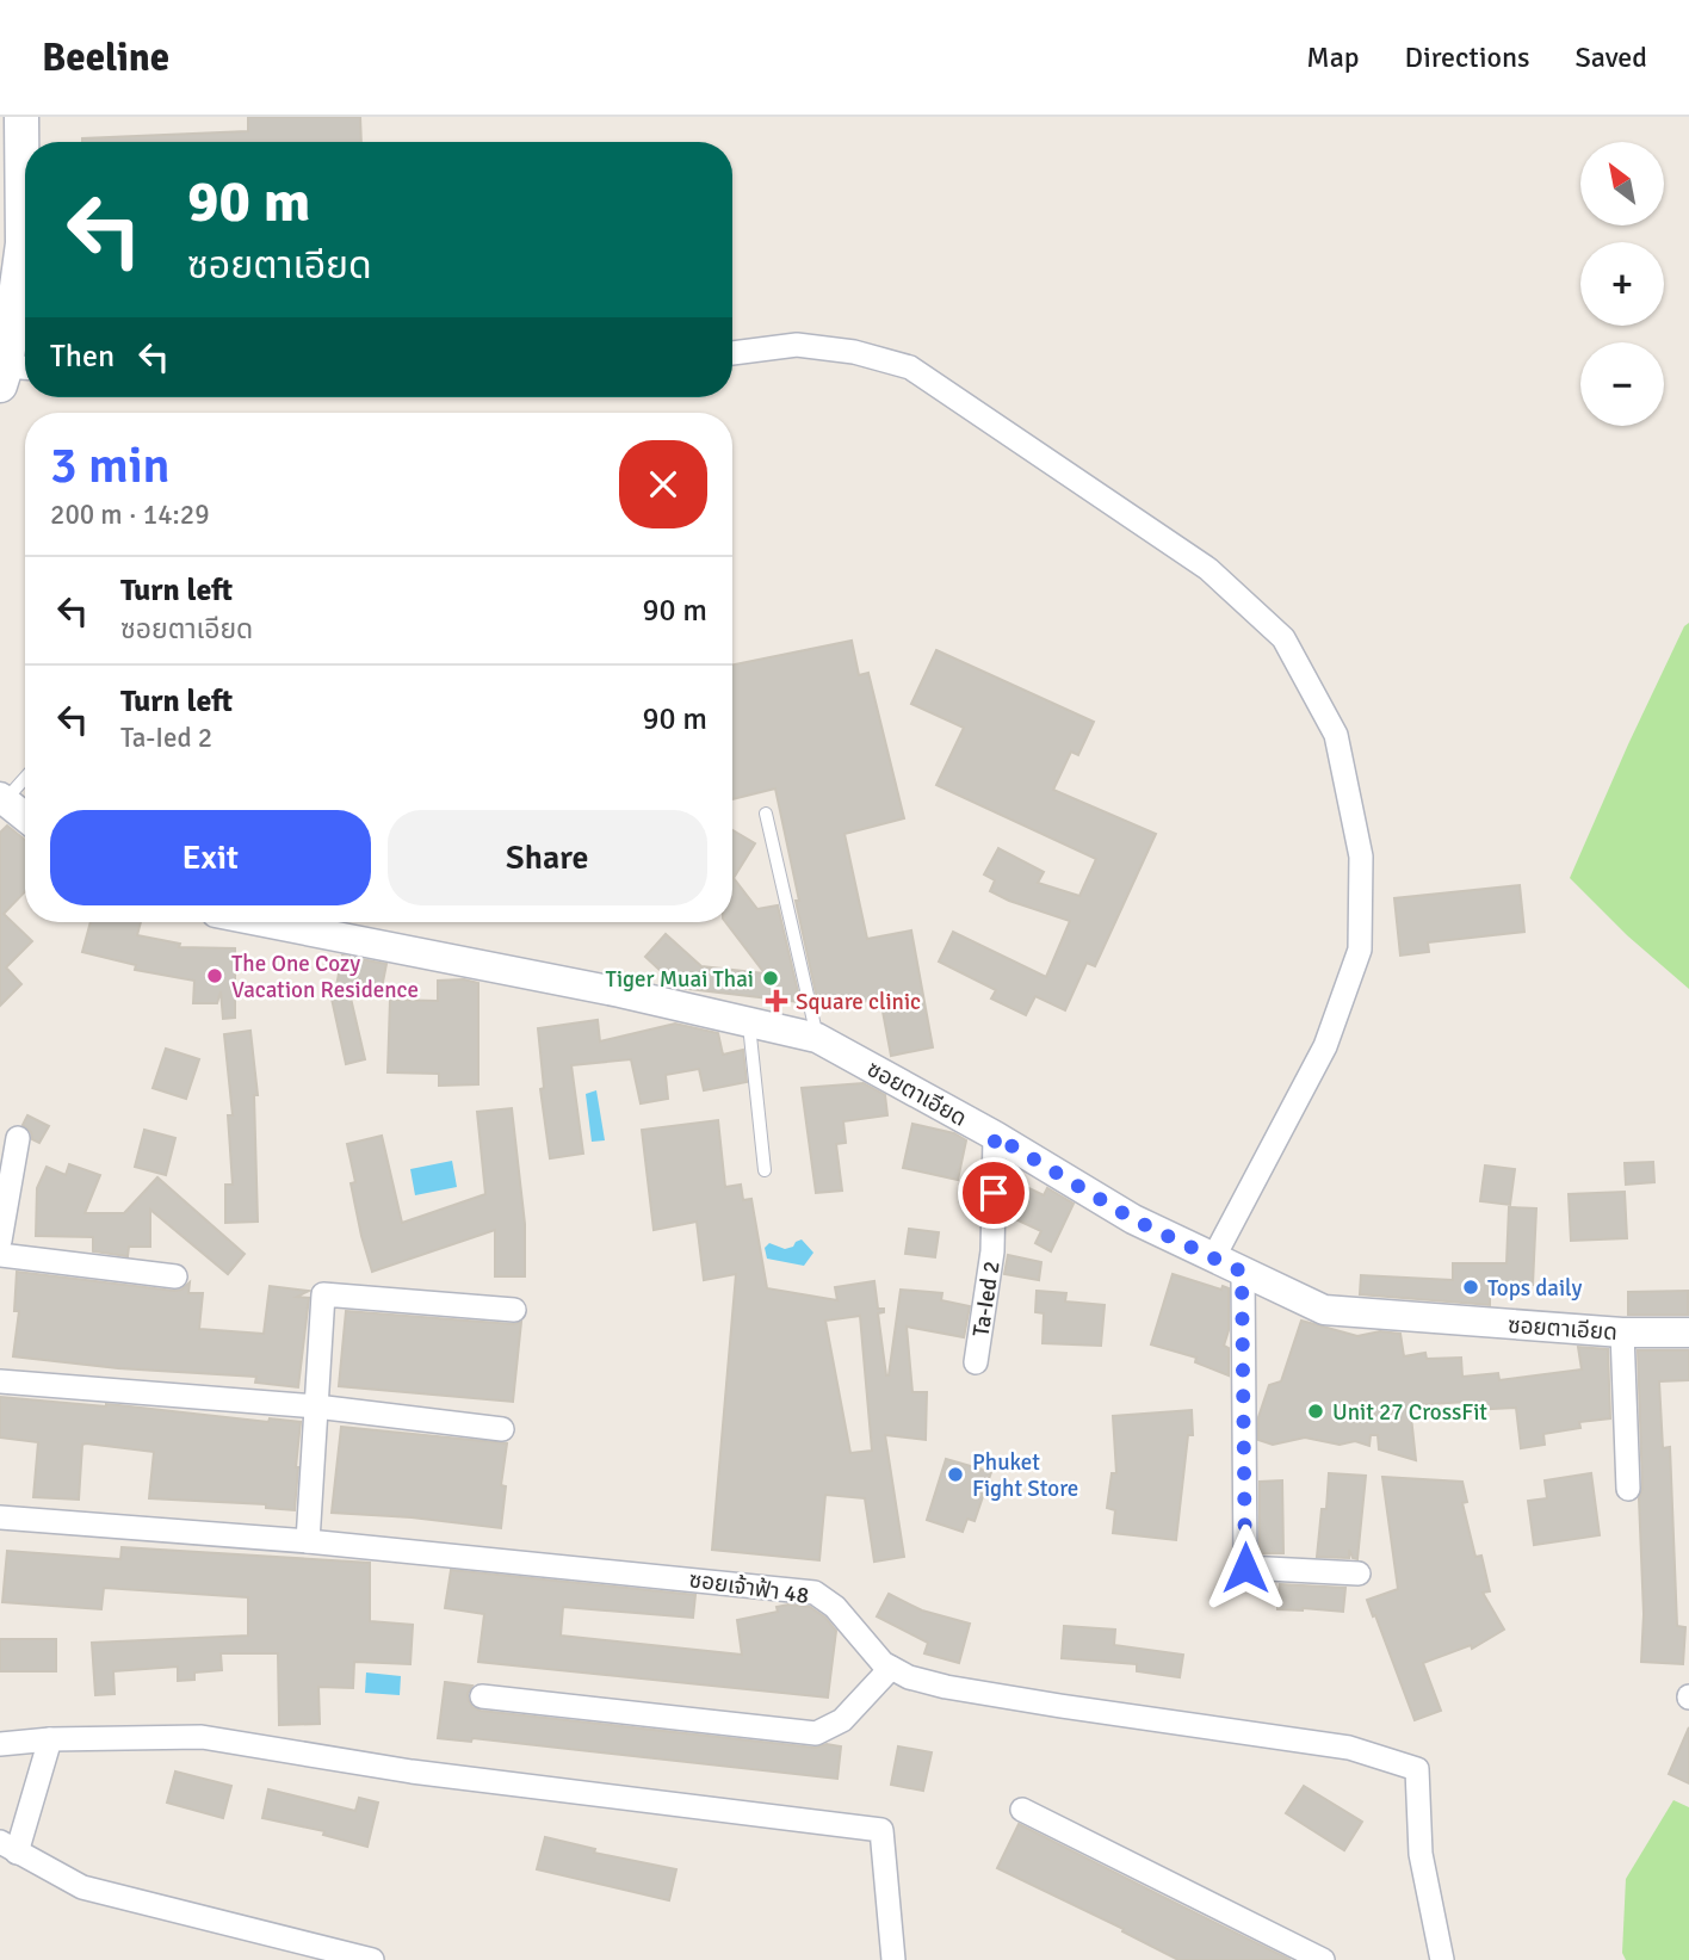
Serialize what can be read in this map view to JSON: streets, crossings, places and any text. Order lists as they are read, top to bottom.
{
  "streets": {
    "street": ["ซอยตาเอียด", "Ta-Ied 2", "ซอยเจ้าฟ้า 48"]
  },
  "crossings": [
    ["ซอยตาเอียด", "Ta-Ied 2"]
  ],
  "places": {
    "other": [
      "The One Cozy Vacation Residence",
      "Tiger Muai Thai",
      "Tops daily",
      "Unit 27 CrossFit",
      "Phuket Fight Store"
    ],
    "health": ["Square clinic"]
  },
  "north": "top left",
  "page": {
    "header": "Beeline",
    "nav": ["Map", "Directions", "Saved"],
    "map_buttons": ["+", "−"],
    "turn": ["90 m", "ซอยตาเอียด"],
    "then": "Then",
    "heading": ["3 min", "200 m · 14:29"],
    "list": [
      {
        "name": "Turn left",
        "note": "ซอยตาเอียด",
        "value": "90 m"
      },
      {
        "name": "Turn left",
        "note": "Ta-Ied 2",
        "value": "90 m"
      }
    ],
    "buttons": ["Exit", "Share"]
  }
}
